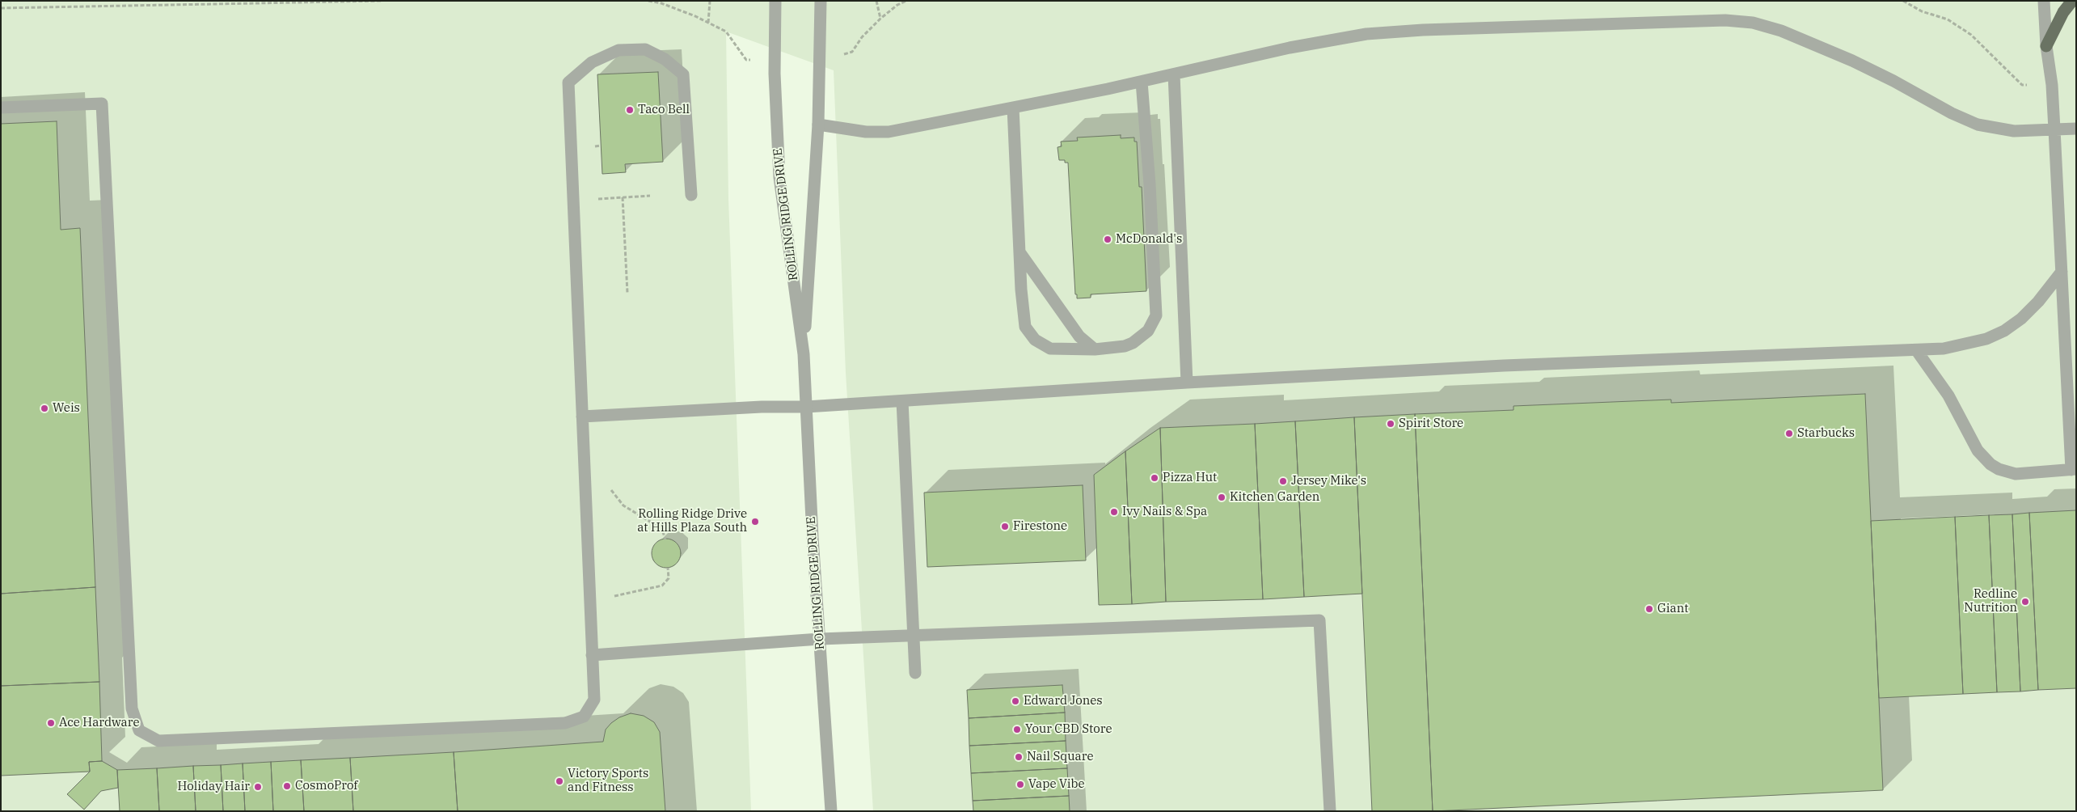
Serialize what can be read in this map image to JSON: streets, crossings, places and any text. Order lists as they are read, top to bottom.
{
  "streets": {
    "street": ["ROLLING RIDGE DRIVE"]
  },
  "places": [
    "Taco Bell",
    "McDonald's",
    "Weis",
    "Spirit Store",
    "Starbucks",
    "Pizza Hut",
    "Jersey Mike's",
    "Kitchen Garden",
    "Ivy Nails & Spa",
    "Rolling Ridge Drive at Hills Plaza South",
    "Firestone",
    "Redline Nutrition",
    "Giant",
    "Edward Jones",
    "Ace Hardware",
    "Your CBD Store",
    "Nail Square",
    "Victory Sports and Fitness",
    "Vape Vibe",
    "CosmoProf",
    "Holiday Hair"
  ]
}
